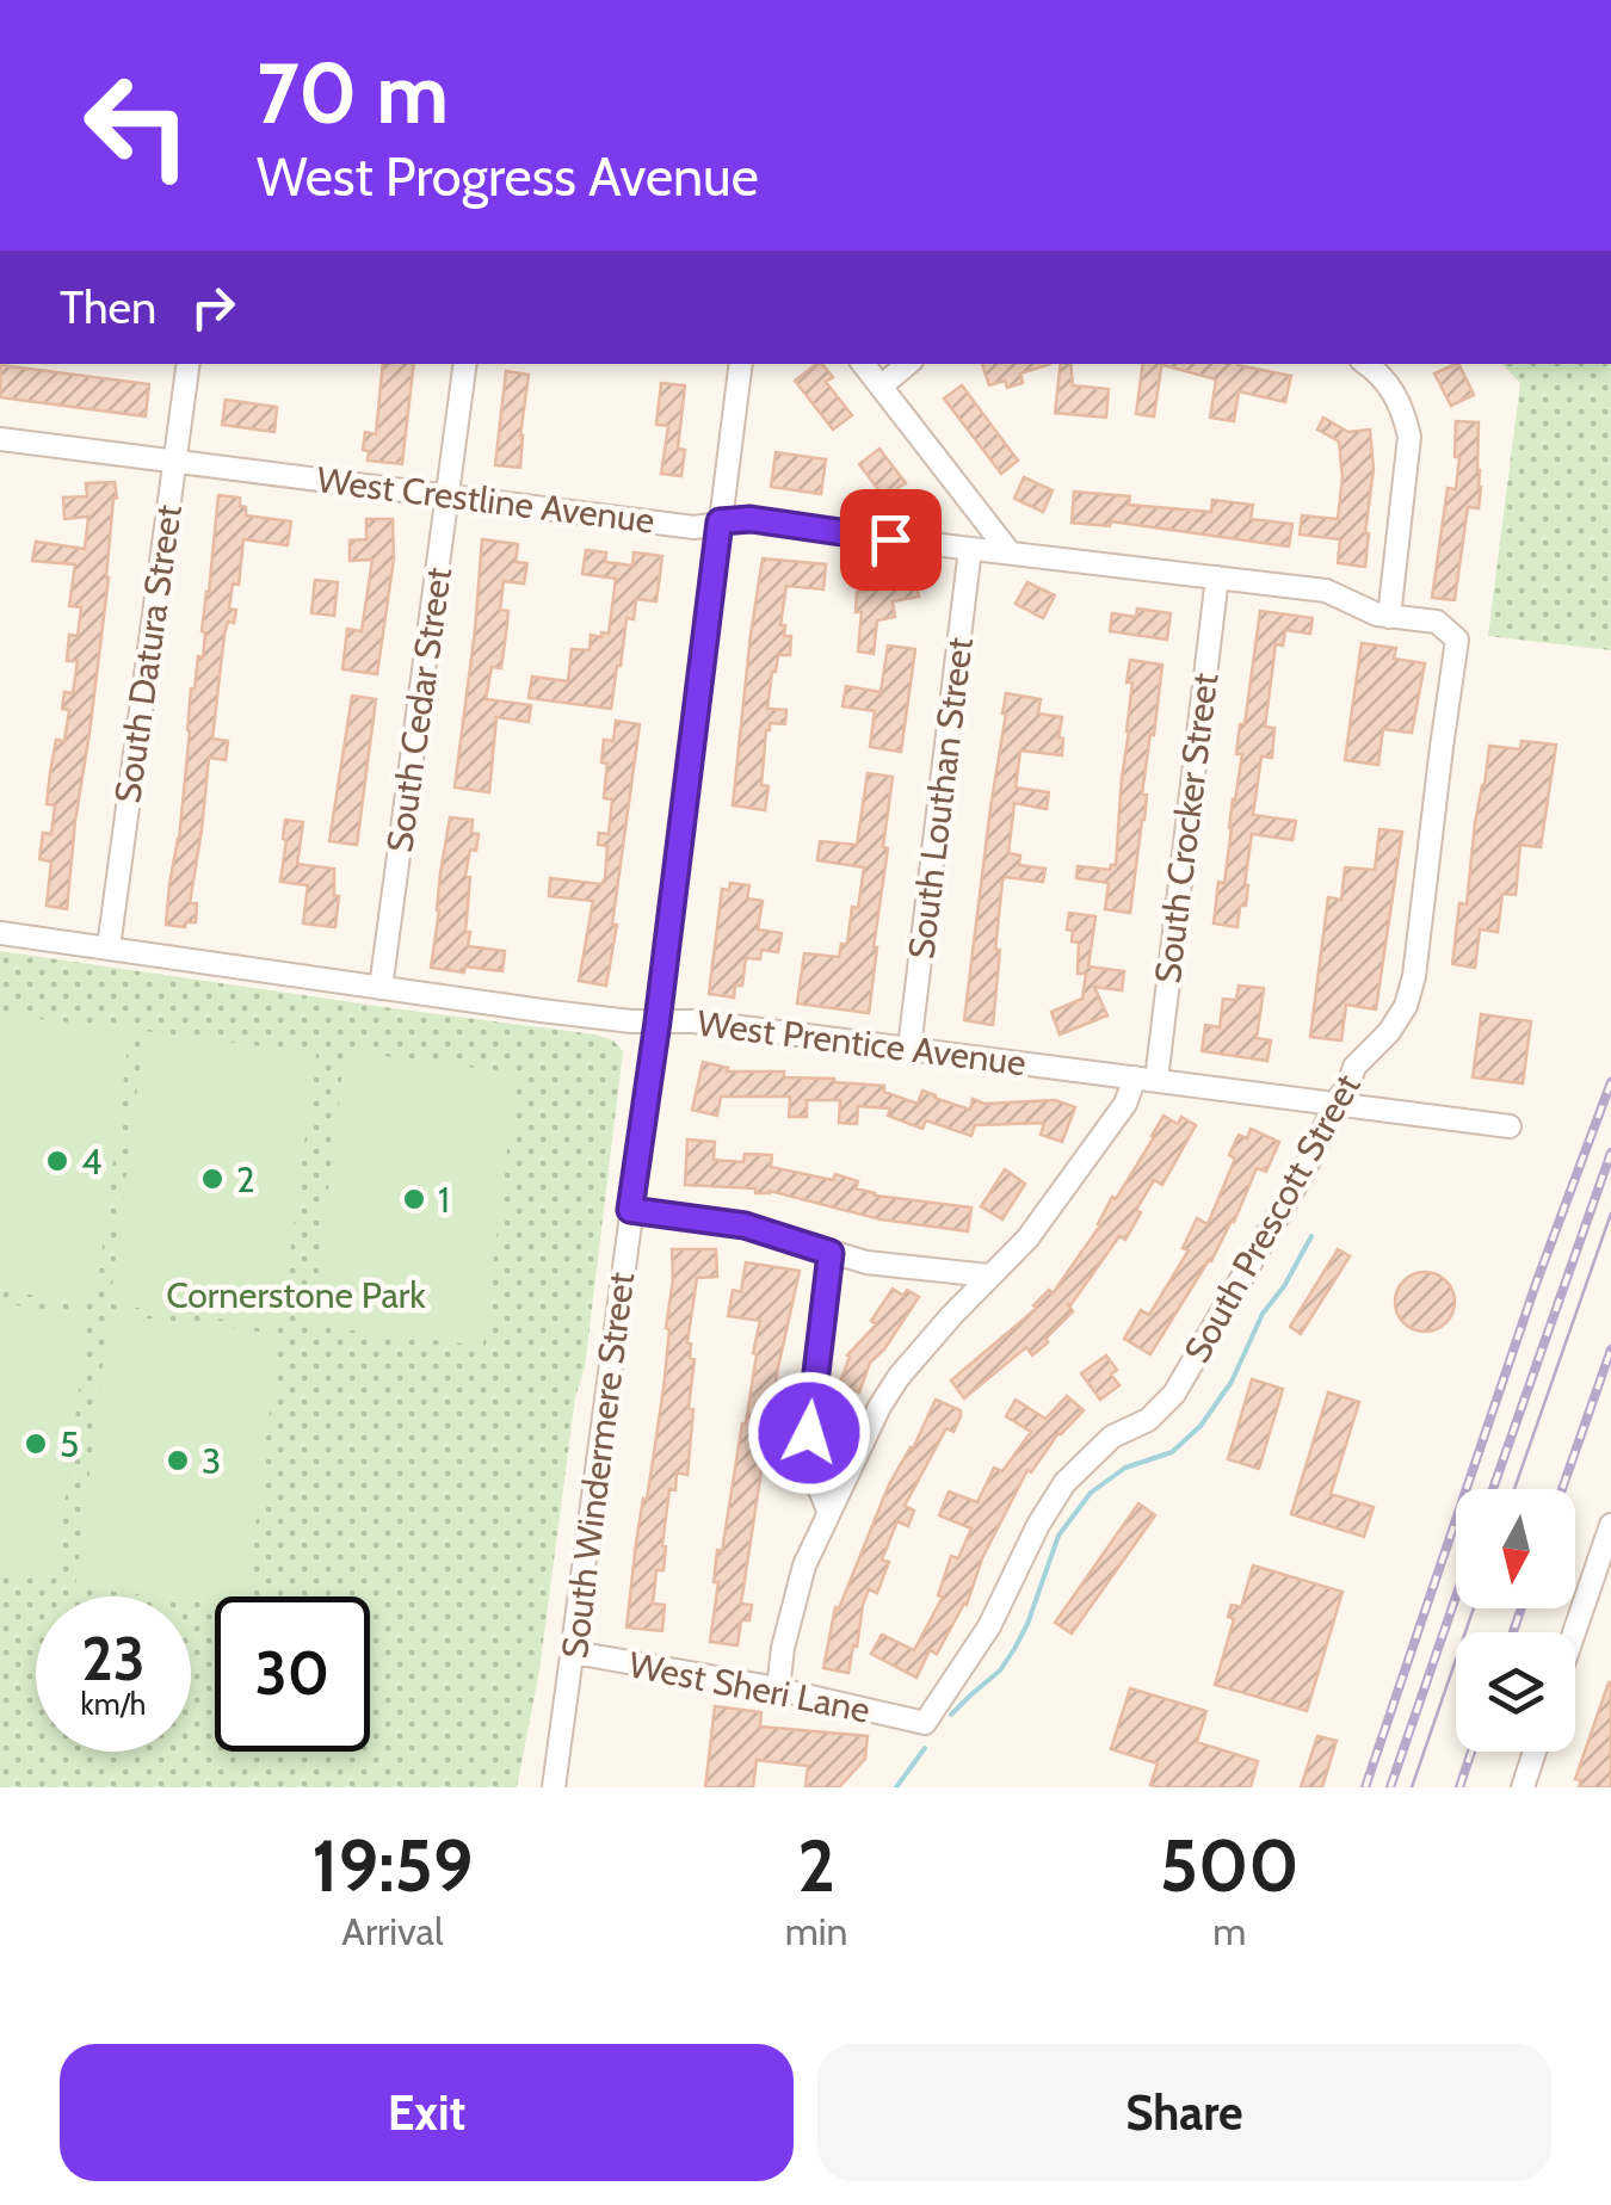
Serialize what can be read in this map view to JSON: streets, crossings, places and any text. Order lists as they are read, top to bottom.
{
  "streets": {
    "street": [
      "West Crestline Avenue",
      "South Datura Street",
      "South Cedar Street",
      "South Louthan Street",
      "South Crocker Street",
      "West Prentice Avenue",
      "South Prescott Street",
      "South Windermere Street",
      "West Sheri Lane"
    ]
  },
  "crossings": [
    ["West Crestline Avenue", "South Datura Street"],
    ["West Crestline Avenue", "South Cedar Street"],
    ["West Crestline Avenue", "South Louthan Street"],
    ["West Crestline Avenue", "South Crocker Street"],
    ["West Crestline Avenue", "South Prescott Street"],
    ["West Crestline Avenue", "South Windermere Street"],
    ["South Datura Street", "West Prentice Avenue"],
    ["South Cedar Street", "West Prentice Avenue"],
    ["South Louthan Street", "West Prentice Avenue"],
    ["South Crocker Street", "West Prentice Avenue"],
    ["South Crocker Street", "West Sheri Lane"],
    ["West Prentice Avenue", "South Prescott Street"],
    ["West Prentice Avenue", "South Windermere Street"],
    ["South Prescott Street", "West Sheri Lane"],
    ["South Windermere Street", "West Sheri Lane"]
  ],
  "parks": ["Cornerstone Park"],
  "places": [
    "4",
    "2",
    "1",
    "5",
    "3"
  ],
  "north": "bottom",
  "page": {
    "turn": ["70 m", "West Progress Avenue"],
    "then": "Then",
    "speed": "23 km/h",
    "limit": "30",
    "eta": [
      "19:59",
      "Arrival",
      "2",
      "min",
      "500",
      "m"
    ],
    "buttons": ["Exit", "Share"]
  }
}
